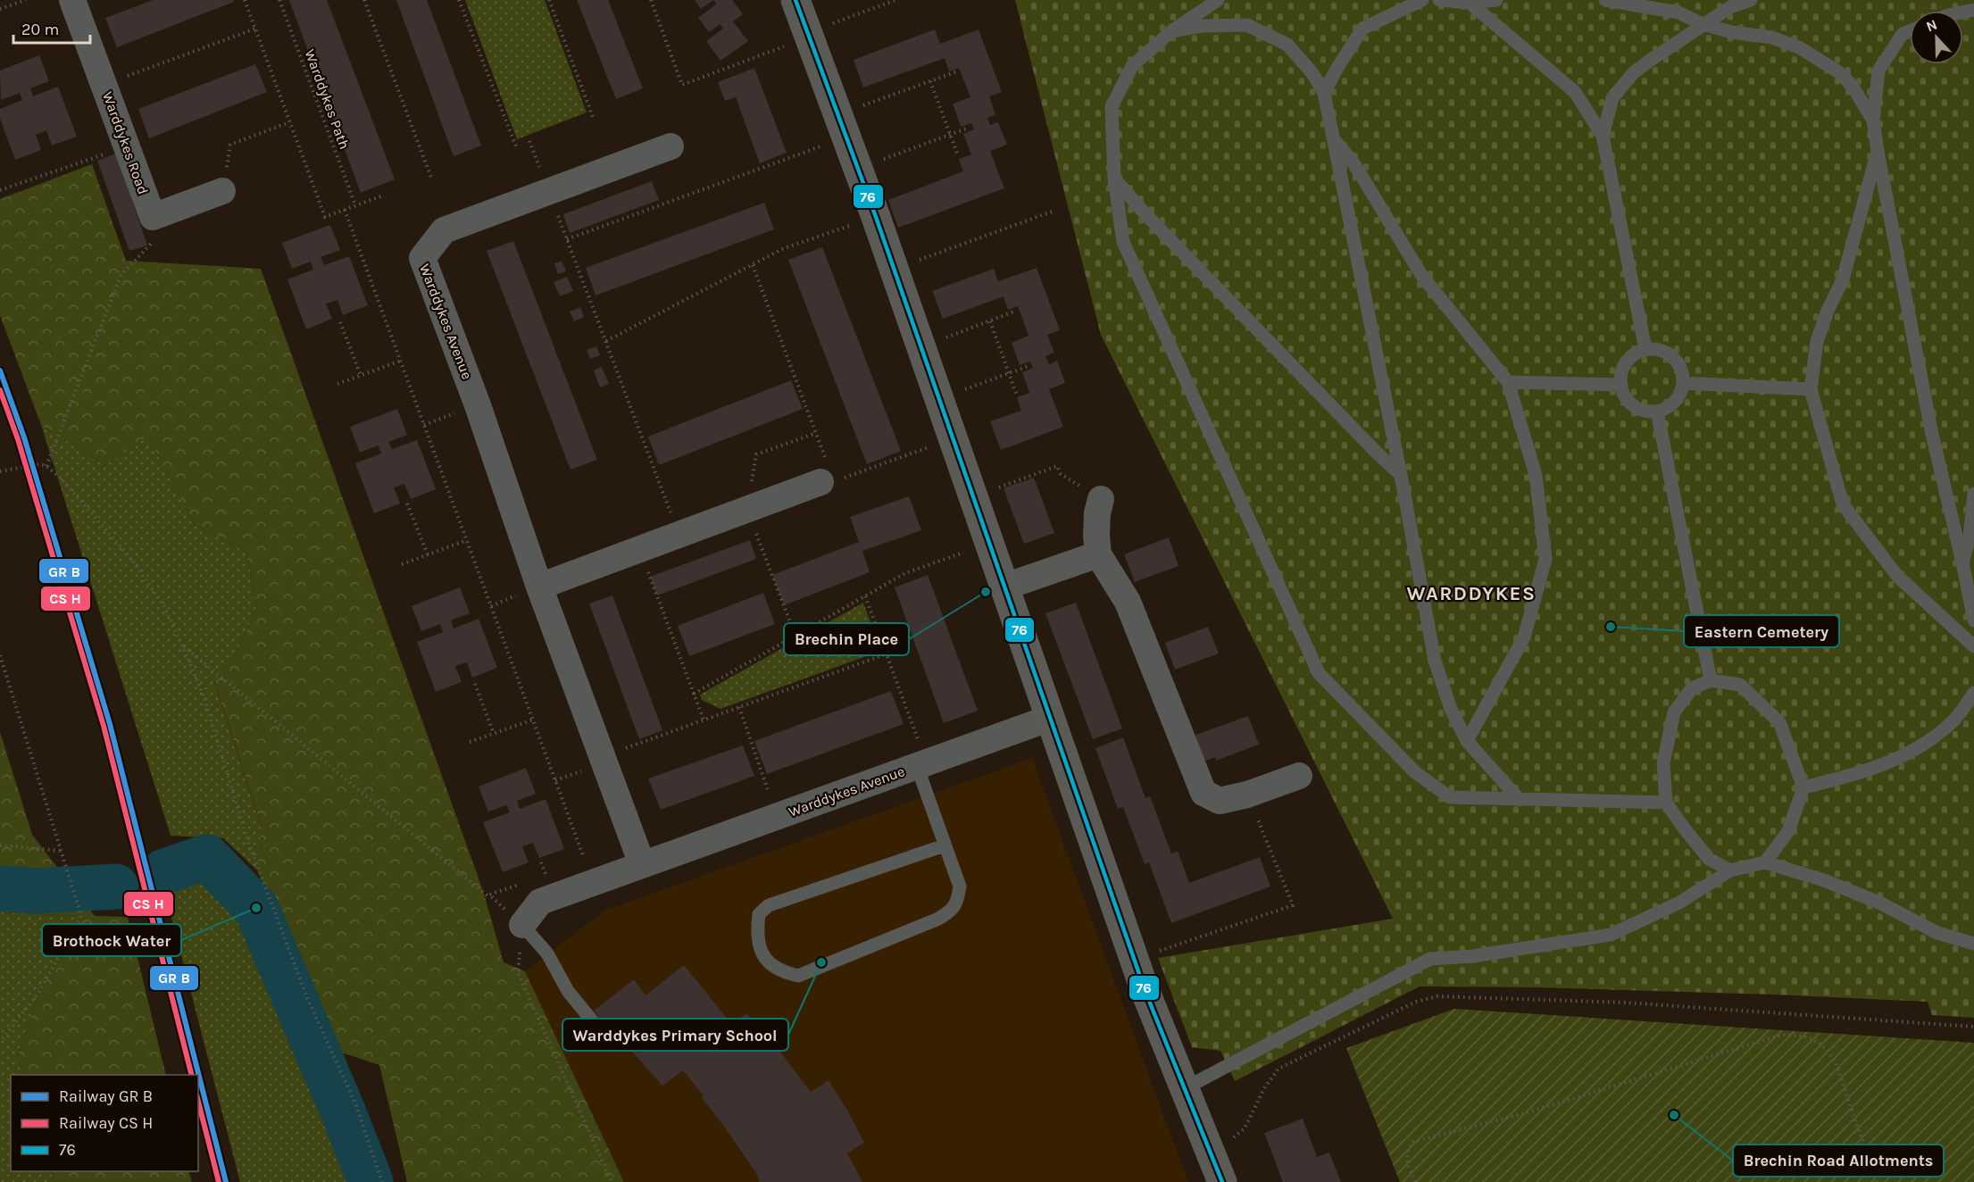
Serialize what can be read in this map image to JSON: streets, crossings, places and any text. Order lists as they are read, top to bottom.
{
  "streets": {
    "street": ["Warddykes Road", "Warddykes Avenue"],
    "path": ["Warddykes Path"]
  },
  "districts": ["WARDDYKES"],
  "places": [
    "Brechin Place",
    "Eastern Cemetery",
    "Brothock Water",
    "Warddykes Primary School",
    "Brechin Road Allotments"
  ],
  "lines": ["transit line 76"],
  "legend": ["Railway GR B", "Railway CS H", "76"],
  "scale_bar": "20 m",
  "north": "top"
}
